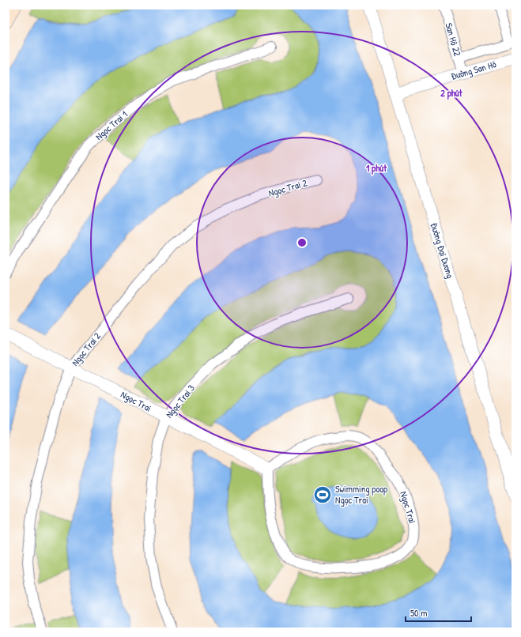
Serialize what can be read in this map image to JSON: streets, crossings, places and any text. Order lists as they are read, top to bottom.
{
  "streets": {
    "street": [
      "San Hô 22",
      "Đường San Hô",
      "Ngọc Trai 1",
      "Ngọc Trai 2",
      "Đường Đại Dương",
      "Ngọc Trai",
      "Ngọc Trai 3"
    ]
  },
  "crossings": [
    ["San Hô 22", "Đường San Hô"],
    ["Đường San Hô", "Đường Đại Dương"],
    ["Ngọc Trai 2", "Ngọc Trai"],
    ["Ngọc Trai", "Ngọc Trai 3"]
  ],
  "places": {
    "sports": ["Swimming poop Ngọc Trai"]
  },
  "scale_bar": "50 m",
  "rings": ["2 phút", "1 phút"]
}
